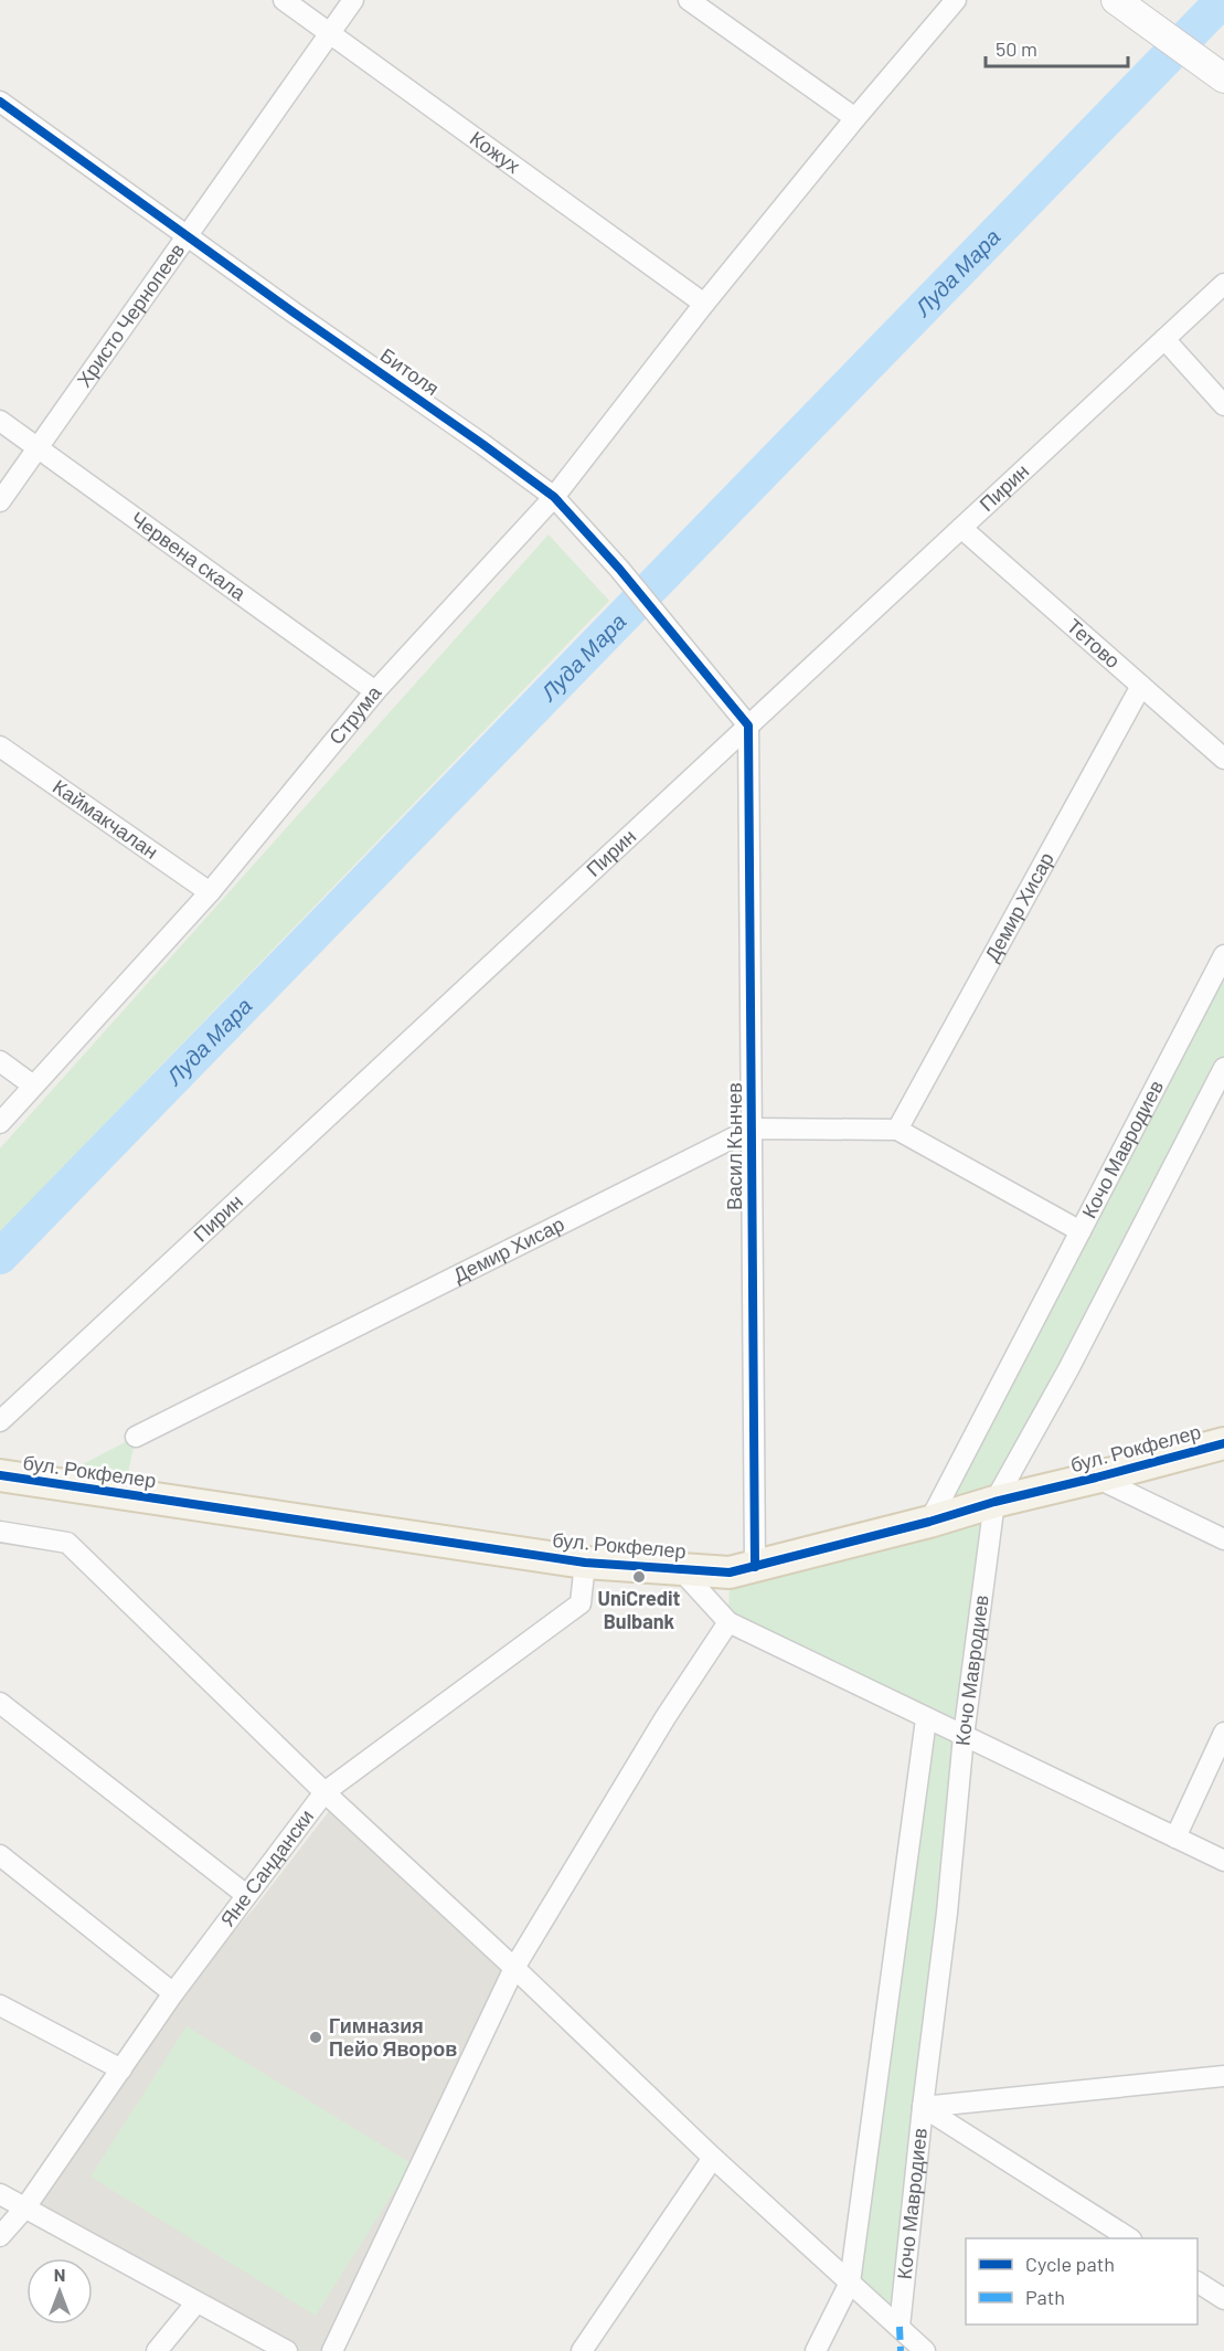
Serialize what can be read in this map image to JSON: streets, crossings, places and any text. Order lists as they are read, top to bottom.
{
  "streets": {
    "main road": ["бул. Рокфелер"],
    "street": [
      "Кожух",
      "Христо Чернопеев",
      "Битоля",
      "Пирин",
      "Червена скала",
      "Тетово",
      "Струма",
      "Каймакчалан",
      "Демир Хисар",
      "Васил Кънчев",
      "Кочо Мавродиев",
      "Яне Сандански"
    ]
  },
  "crossings": [
    ["Кожух", "Христо Чернопеев"],
    ["Кожух", "Струма"],
    ["Христо Чернопеев", "Битоля"],
    ["Христо Чернопеев", "Червена скала"],
    ["Битоля", "Пирин"],
    ["Битоля", "Струма"],
    ["Битоля", "Васил Кънчев"],
    ["Пирин", "Тетово"],
    ["Пирин", "Васил Кънчев"],
    ["Червена скала", "Струма"],
    ["Тетово", "Демир Хисар"],
    ["Струма", "Каймакчалан"],
    ["Демир Хисар", "Васил Кънчев"],
    ["Демир Хисар", "Кочо Мавродиев"],
    ["Васил Кънчев", "бул. Рокфелер"],
    ["Кочо Мавродиев", "бул. Рокфелер"],
    ["бул. Рокфелер", "Яне Сандански"]
  ],
  "water": ["Луда Мара"],
  "places": ["UniCredit Bulbank", "Гимназия Пейо Яворов"],
  "legend": ["Cycle path", "Path"],
  "scale_bar": "50 m",
  "north": "top"
}
